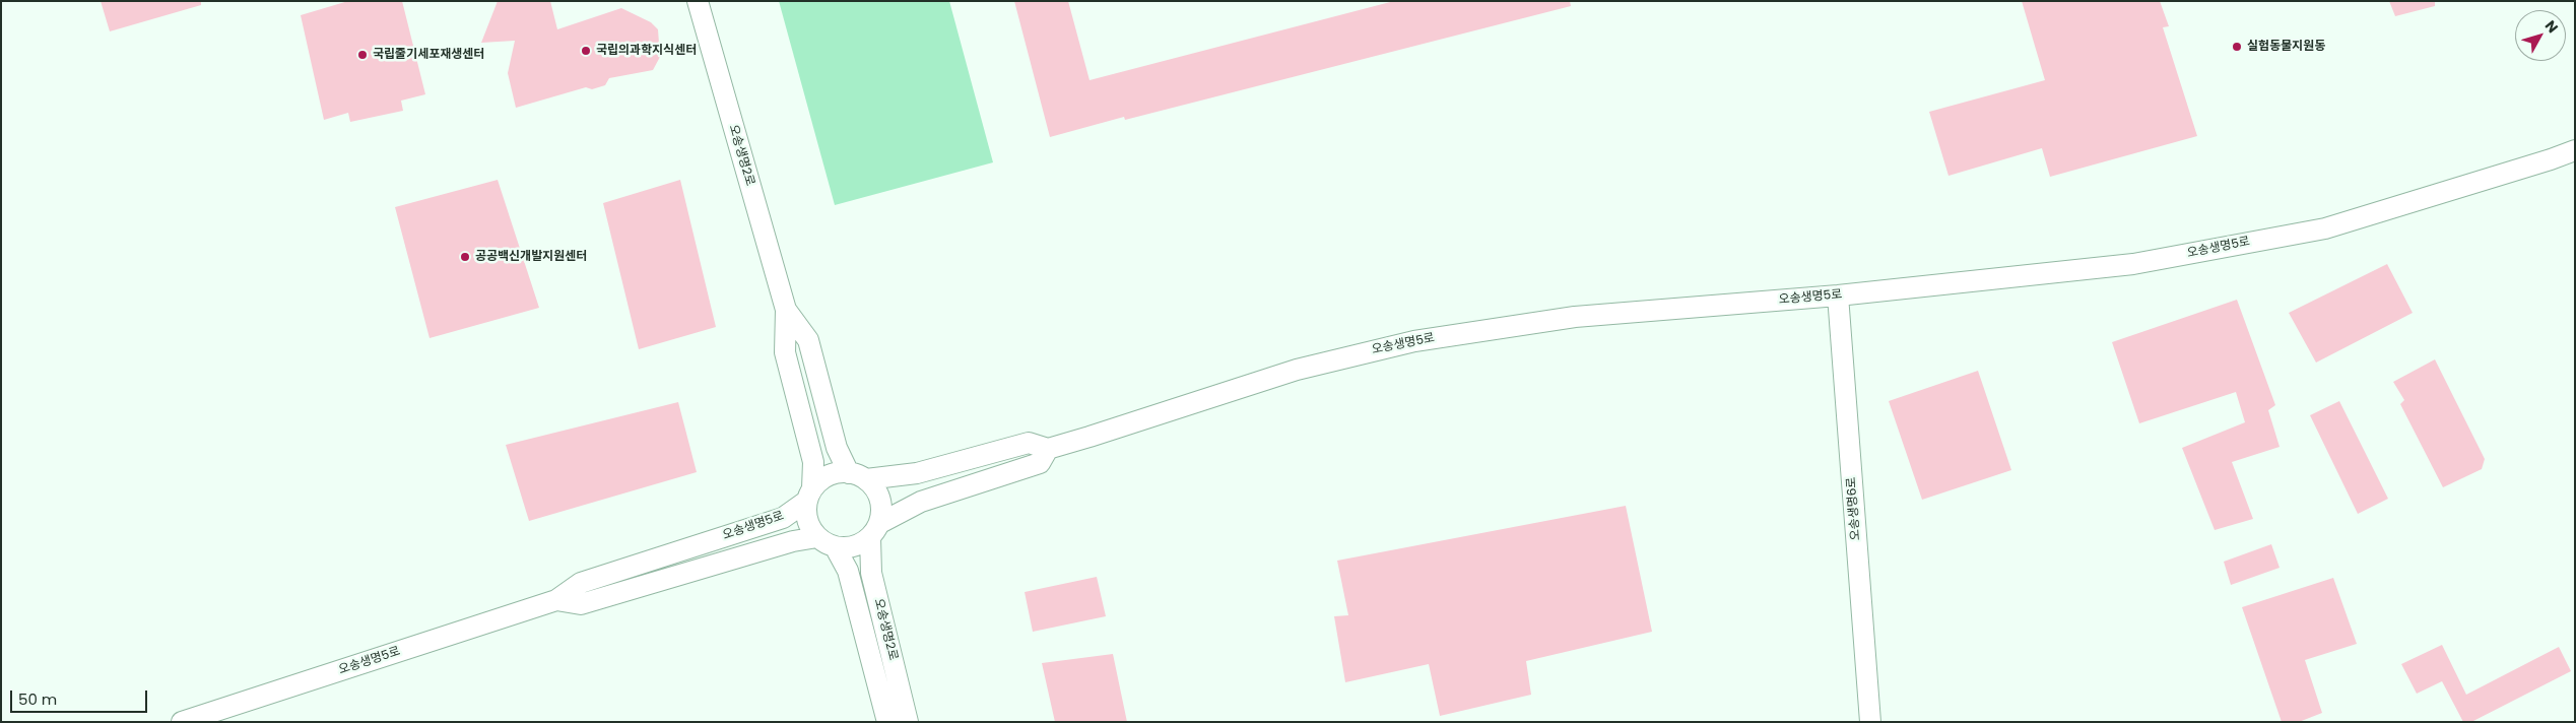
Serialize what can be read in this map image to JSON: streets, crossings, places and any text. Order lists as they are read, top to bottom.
{
  "streets": {
    "street": ["오송생명2로", "오송생명5로", "오송생명6로"]
  },
  "crossings": [
    ["오송생명2로", "오송생명5로"],
    ["오송생명5로", "오송생명6로"]
  ],
  "places": [
    "실험동물지원동",
    "국립의과학지식센터",
    "국립줄기세포재생센터",
    "공공백신개발지원센터"
  ],
  "scale_bar": "50 m",
  "north": "top right"
}
